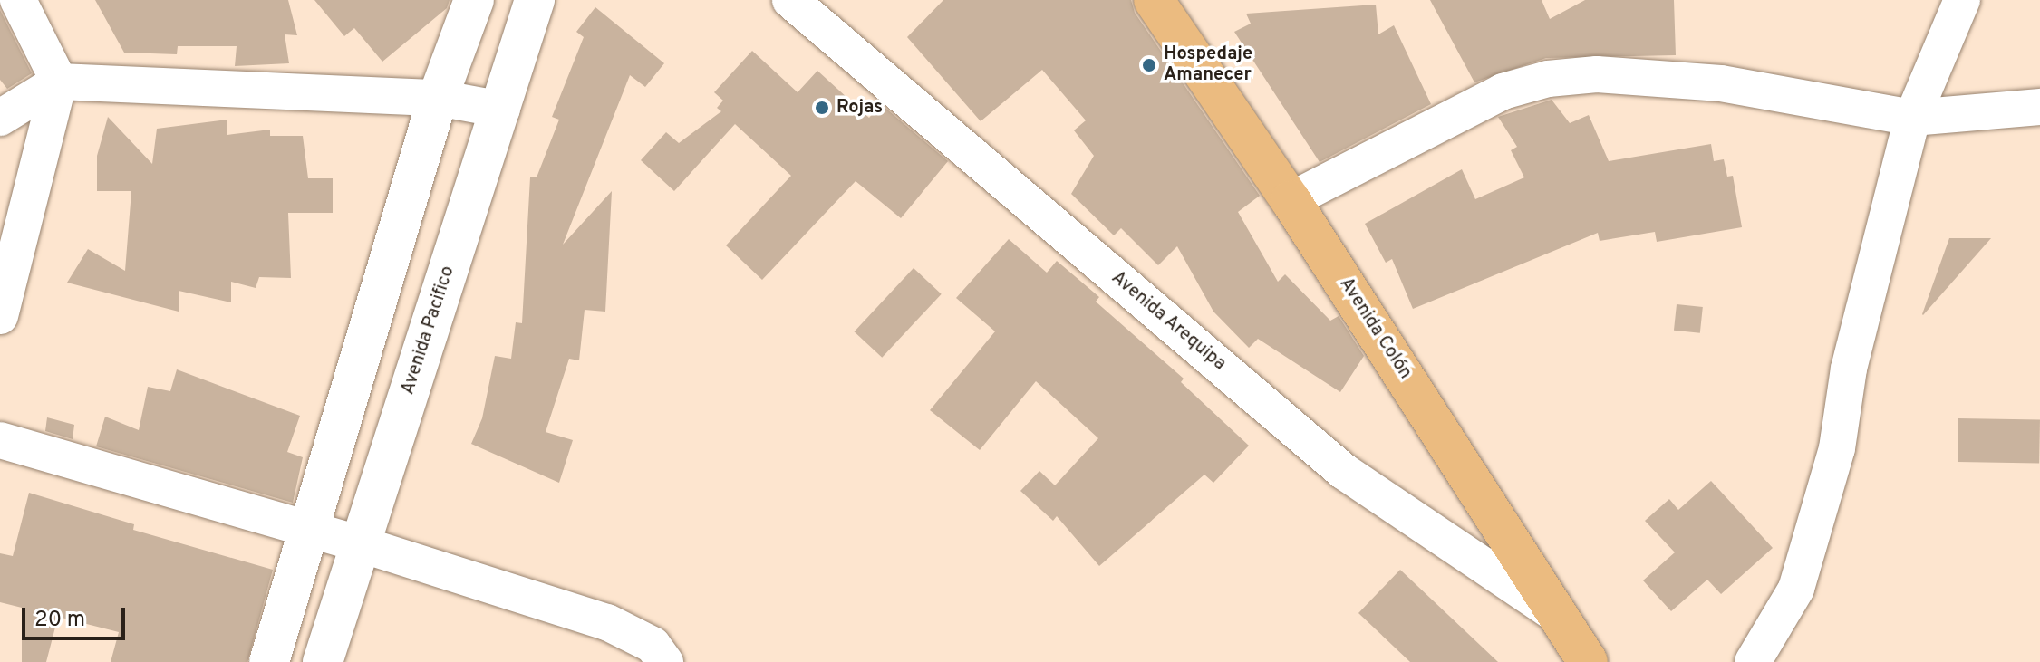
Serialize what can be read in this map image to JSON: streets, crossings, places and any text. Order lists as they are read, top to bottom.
{
  "streets": {
    "main road": ["Avenida Colón", "Avenida Pacifico"],
    "street": ["Avenida Arequipa"]
  },
  "crossings": [
    ["Avenida Arequipa", "Avenida Colón"]
  ],
  "places": ["Hospedaje Amanecer", "Rojas"],
  "scale_bar": "20 m"
}
